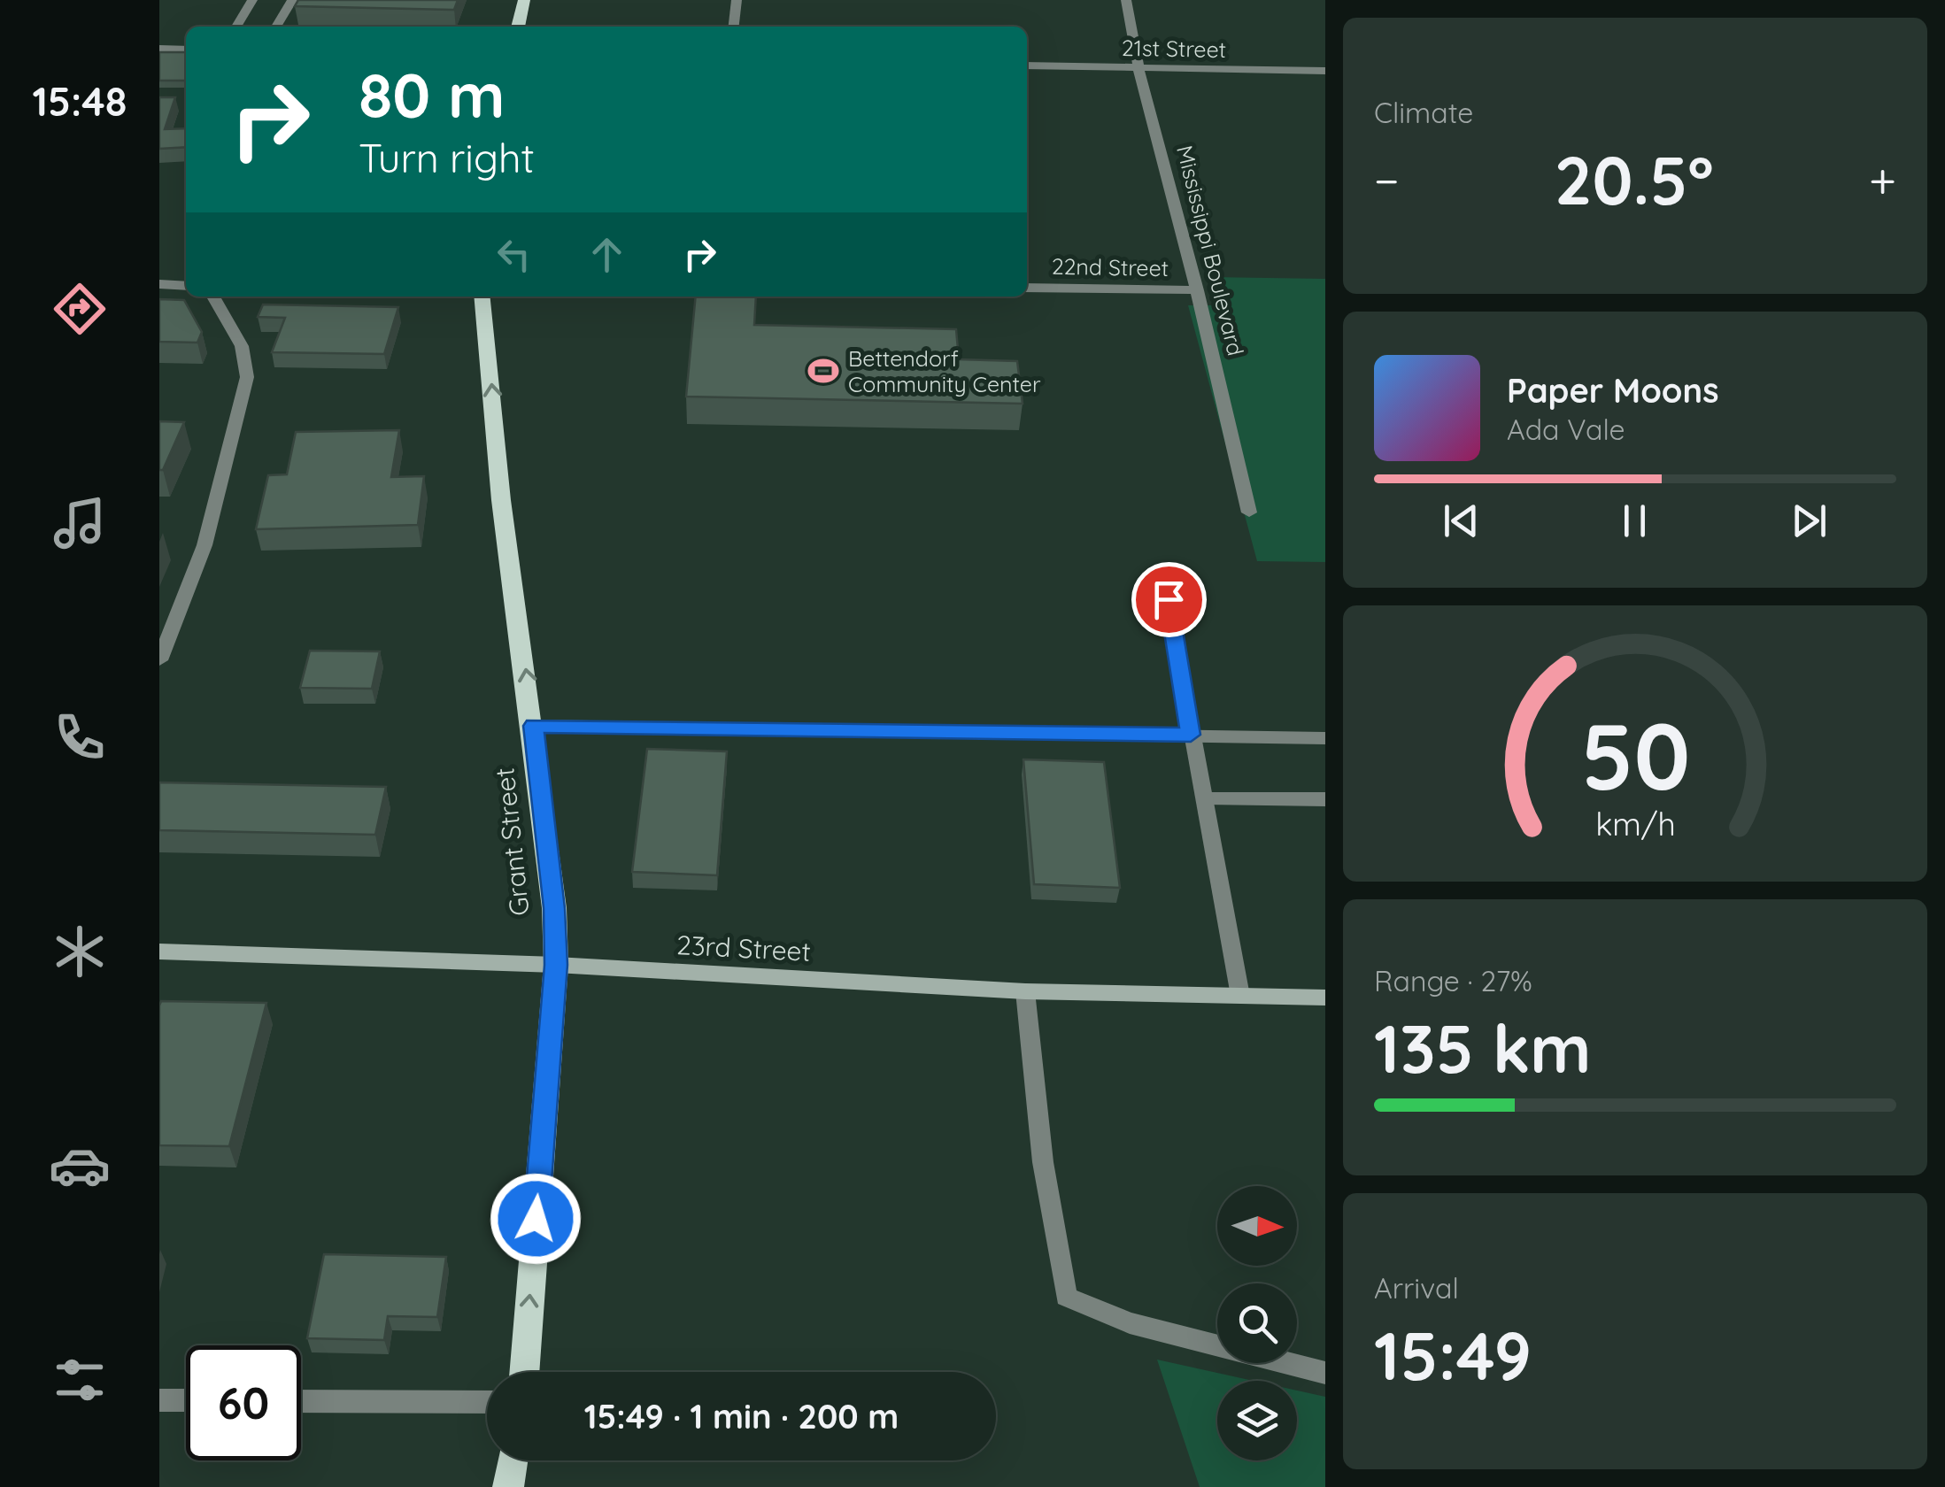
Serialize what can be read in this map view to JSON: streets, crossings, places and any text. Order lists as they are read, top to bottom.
{
  "streets": {
    "main road": ["Grant Street"],
    "street": [
      "21st Street",
      "Mississippi Boulevard",
      "22nd Street",
      "23rd Street"
    ]
  },
  "crossings": [
    ["21st Street", "Mississippi Boulevard"],
    ["Mississippi Boulevard", "22nd Street"],
    ["Grant Street", "23rd Street"]
  ],
  "one_way": ["Grant Street"],
  "places": {
    "sports": ["Bettendorf Community Center"]
  },
  "north": "right",
  "page": {
    "tabs": "15:48",
    "tile": [
      "Climate",
      ["Range · 27%", "135 km"],
      ["Arrival", "15:49"]
    ],
    "turn": ["80 m", "Turn right"],
    "heat": ["−", "20.5°", "+"],
    "song": ["Paper Moons", "Ada Vale"],
    "limit": "60",
    "trip": "15:49 · 1 min · 200 m",
    "gauge": ["50", "km/h"]
  }
}
